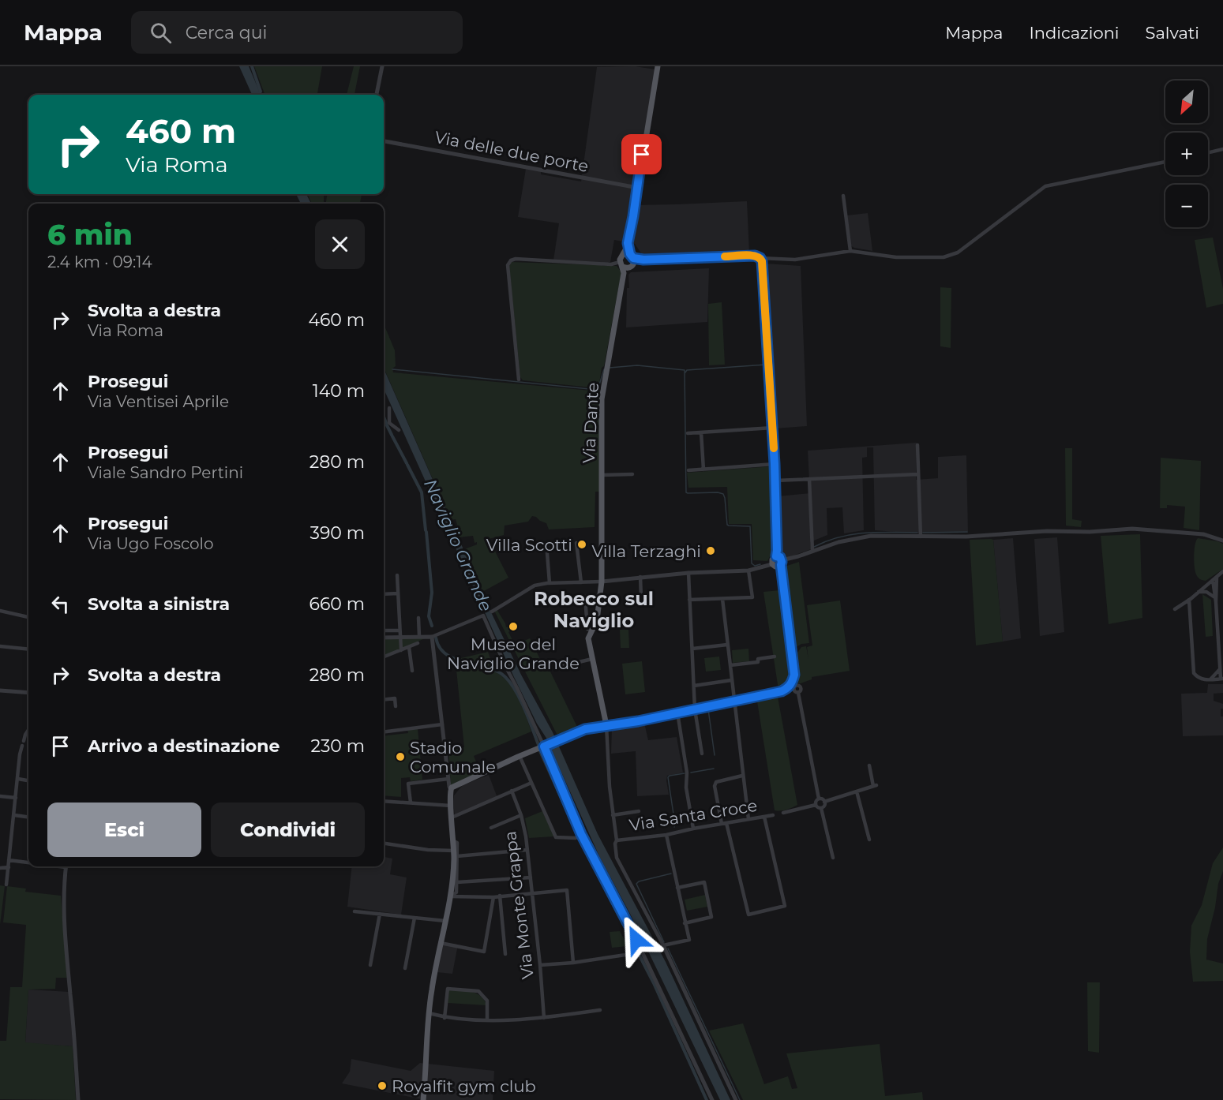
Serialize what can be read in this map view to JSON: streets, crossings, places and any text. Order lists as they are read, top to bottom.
{
  "streets": {
    "main road": ["Via Dante"],
    "street": ["Via delle due porte", "Via Santa Croce", "Via Monte Grappa"]
  },
  "districts": ["Robecco sul Naviglio"],
  "water": ["Naviglio Grande"],
  "places": [
    "Villa Scotti",
    "Villa Terzaghi",
    "Museo del Naviglio Grande",
    "Stadio Comunale",
    "Royalfit gym club"
  ],
  "north": "bottom left",
  "page": {
    "header": "Mappa",
    "search": "Cerca qui",
    "nav": ["Mappa", "Indicazioni", "Salvati"],
    "map_buttons": ["+", "−"],
    "turn": ["460 m", "Via Roma"],
    "heading": ["6 min", "2.4 km · 09:14"],
    "list": [
      {
        "name": "Svolta a destra",
        "note": "Via Roma",
        "value": "460 m"
      },
      {
        "name": "Prosegui",
        "note": "Via Ventisei Aprile",
        "value": "140 m"
      },
      {
        "name": "Prosegui",
        "note": "Viale Sandro Pertini",
        "value": "280 m"
      },
      {
        "name": "Prosegui",
        "note": "Via Ugo Foscolo",
        "value": "390 m"
      },
      {
        "name": "Svolta a sinistra",
        "value": "660 m"
      },
      {
        "name": "Svolta a destra",
        "value": "280 m"
      },
      {
        "name": "Arrivo a destinazione",
        "value": "230 m"
      }
    ],
    "buttons": ["Esci", "Condividi"]
  }
}
